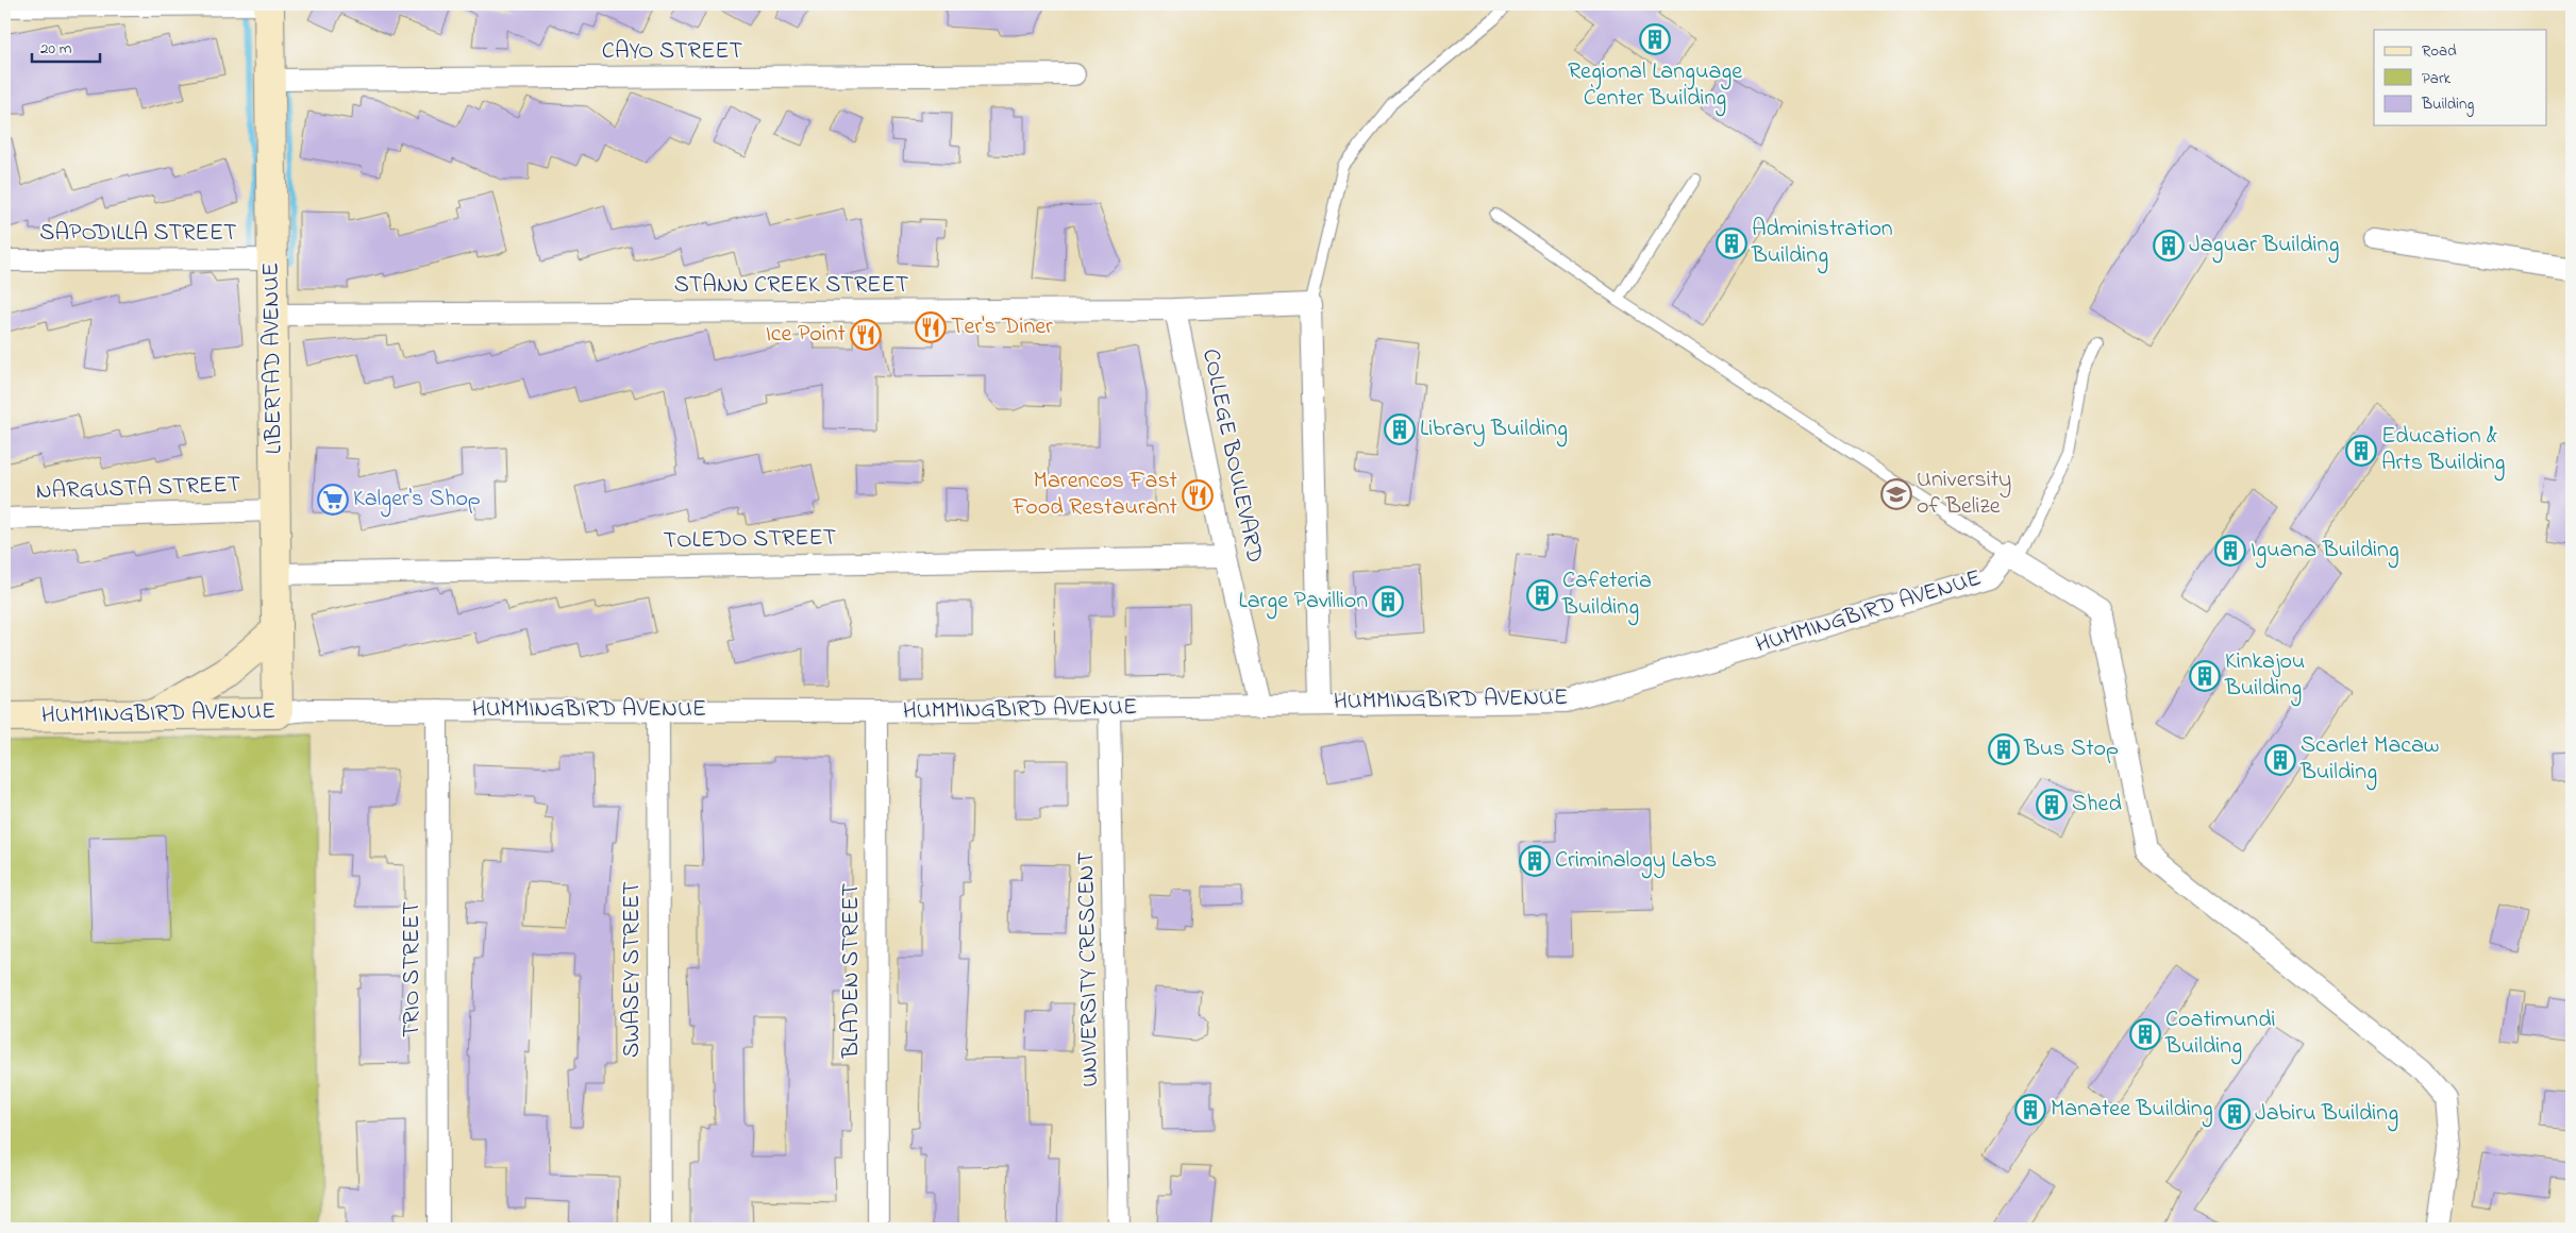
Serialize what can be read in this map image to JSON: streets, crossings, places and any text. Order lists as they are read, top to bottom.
{
  "streets": {
    "street": [
      "CAYO STREET",
      "SAPODILLA STREET",
      "STANN CREEK STREET",
      "LIBERTAD AVENUE",
      "COLLEGE BOULEVARD",
      "NARGUSTA STREET",
      "TOLEDO STREET",
      "HUMMINGBIRD AVENUE",
      "TRIO STREET",
      "SWASEY STREET",
      "UNIVERSITY CRESCENT",
      "BLADEN STREET"
    ]
  },
  "crossings": [
    ["CAYO STREET", "LIBERTAD AVENUE"],
    ["SAPODILLA STREET", "LIBERTAD AVENUE"],
    ["STANN CREEK STREET", "LIBERTAD AVENUE"],
    ["STANN CREEK STREET", "COLLEGE BOULEVARD"],
    ["LIBERTAD AVENUE", "NARGUSTA STREET"],
    ["LIBERTAD AVENUE", "TOLEDO STREET"],
    ["LIBERTAD AVENUE", "HUMMINGBIRD AVENUE"],
    ["COLLEGE BOULEVARD", "TOLEDO STREET"],
    ["COLLEGE BOULEVARD", "HUMMINGBIRD AVENUE"],
    ["HUMMINGBIRD AVENUE", "TRIO STREET"],
    ["HUMMINGBIRD AVENUE", "SWASEY STREET"],
    ["HUMMINGBIRD AVENUE", "UNIVERSITY CRESCENT"],
    ["HUMMINGBIRD AVENUE", "BLADEN STREET"]
  ],
  "places": {
    "building": [
      "Regional Language Center Building",
      "Administration Building",
      "Jaguar Building",
      "Library Building",
      "Education & Arts Building",
      "Iguana Building",
      "Cafeteria Building",
      "Large Pavillion",
      "Kinkajou Building",
      "Bus Stop",
      "Scarlet Macaw Building",
      "Shed",
      "Criminalogy Labs",
      "Coatimundi Building",
      "Manatee Building",
      "Jabiru Building"
    ],
    "restaurant": ["Ter's Diner", "Ice Point", "Marencos Fast Food Restaurant"],
    "school or university": ["University of Belize"],
    "supermarket": ["Kalger's Shop"]
  },
  "legend": ["Road", "Park", "Building"],
  "scale_bar": "20 m"
}
